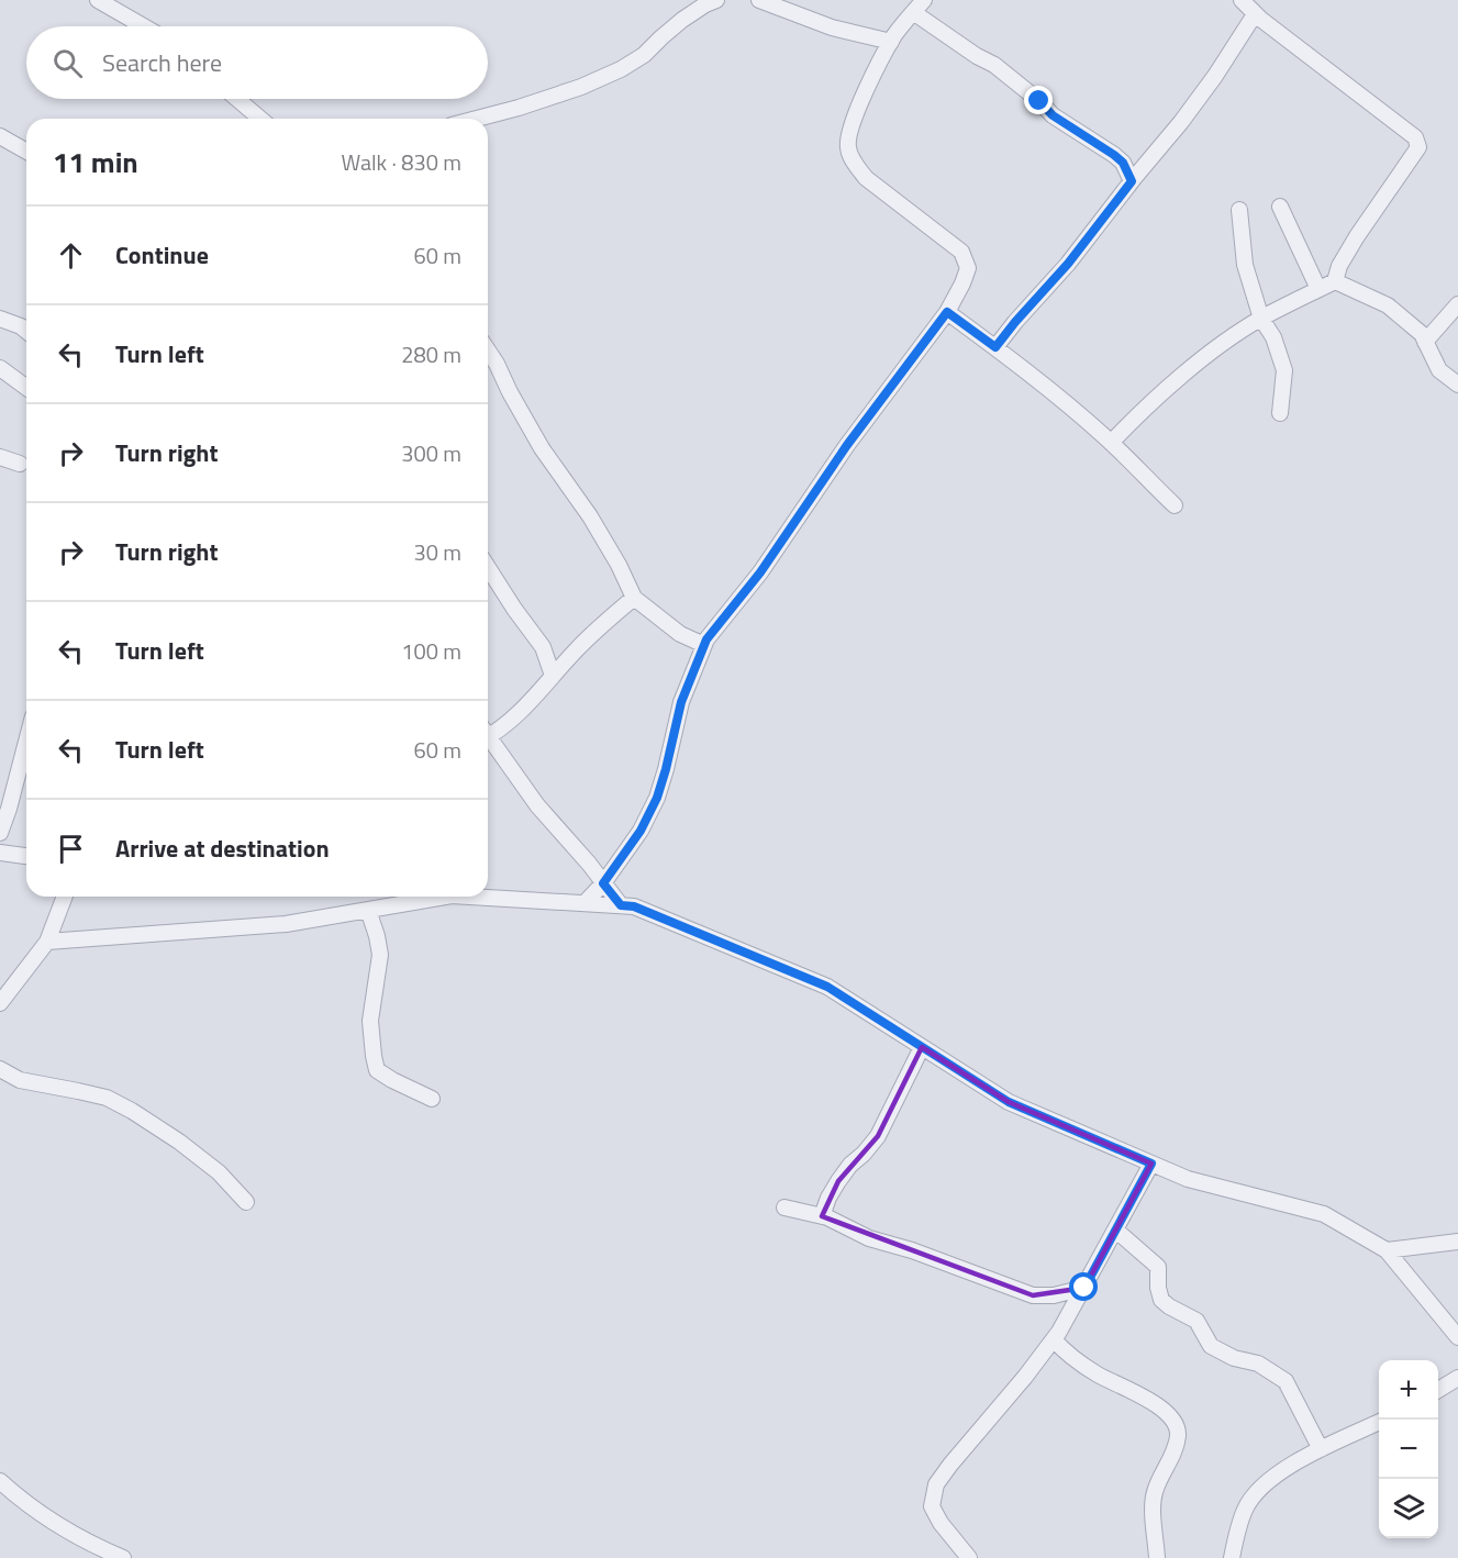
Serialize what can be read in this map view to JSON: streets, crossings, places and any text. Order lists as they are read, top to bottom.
{
  "page": {
    "search": "Search here",
    "heading": ["11 min", "Walk · 830 m"],
    "list": [
      ["Continue", "60 m"],
      ["Turn left", "280 m"],
      ["Turn right", "300 m"],
      ["Turn right", "30 m"],
      ["Turn left", "100 m"],
      ["Turn left", "60 m"],
      "Arrive at destination"
    ],
    "map_buttons": ["+", "−"]
  }
}
